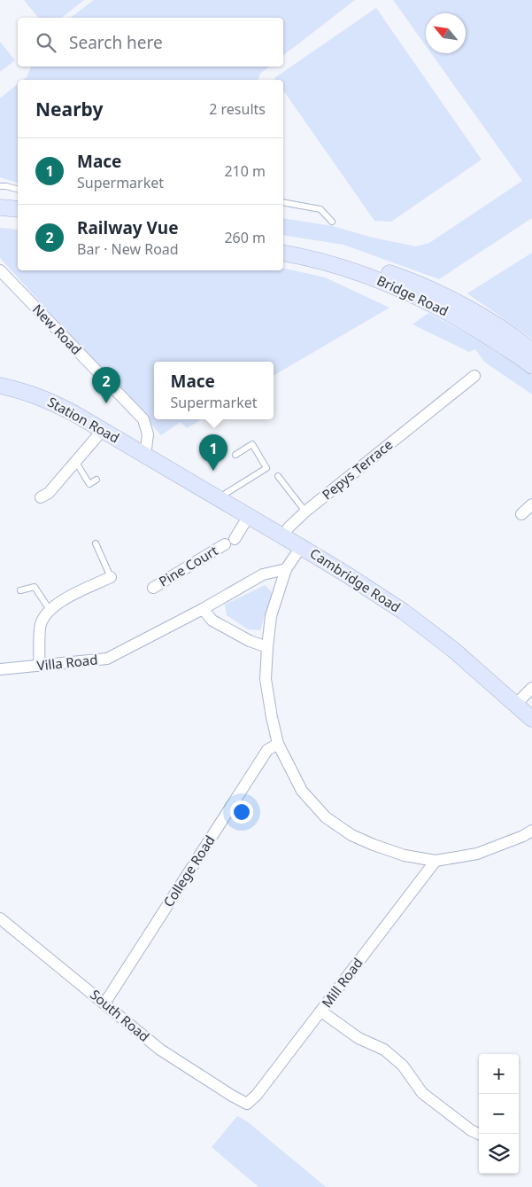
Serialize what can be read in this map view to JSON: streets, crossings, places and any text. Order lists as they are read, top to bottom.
{
  "streets": {
    "street": [
      "Bridge Road",
      "New Road",
      "Station Road",
      "Pepys Terrace",
      "Pine Court",
      "Cambridge Road",
      "Villa Road",
      "College Road",
      "Mill Road",
      "South Road"
    ]
  },
  "crossings": [
    ["New Road", "Station Road"],
    ["Station Road", "Cambridge Road"],
    ["Pepys Terrace", "Cambridge Road"],
    ["Pine Court", "Cambridge Road"],
    ["College Road", "South Road"],
    ["Mill Road", "South Road"]
  ],
  "north": "top left",
  "page": {
    "search": "Search here",
    "heading": ["Nearby", "2 results"],
    "list": [
      {
        "mark": "1",
        "name": "Mace",
        "note": "Supermarket",
        "value": "210 m"
      },
      {
        "mark": "2",
        "name": "Railway Vue",
        "note": "Bar · New Road",
        "value": "260 m"
      }
    ],
    "popup": ["Mace", "Supermarket"],
    "pins": ["2", "1"],
    "map_buttons": ["+", "−"]
  }
}
